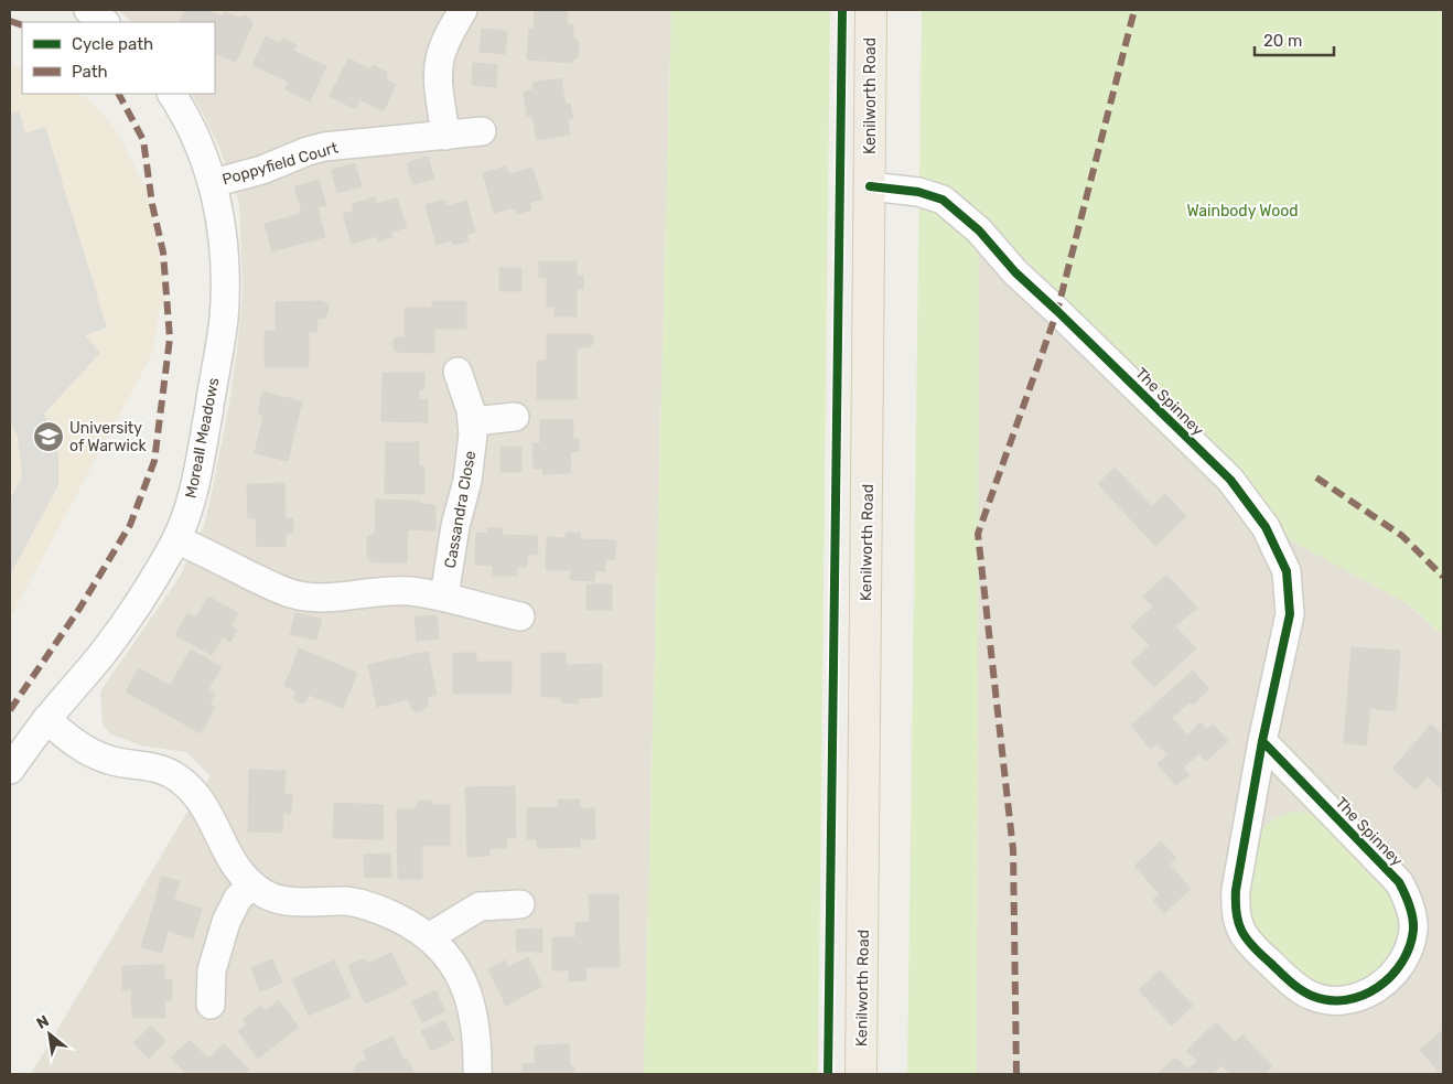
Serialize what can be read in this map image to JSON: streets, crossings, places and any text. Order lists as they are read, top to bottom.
{
  "streets": {
    "main road": ["Kenilworth Road"],
    "street": [
      "Poppyfield Court",
      "The Spinney",
      "Moreall Meadows",
      "Cassandra Close"
    ]
  },
  "crossings": [
    ["Kenilworth Road", "The Spinney"],
    ["Poppyfield Court", "Moreall Meadows"]
  ],
  "parks": ["Wainbody Wood"],
  "places": {
    "school or university": ["University of Warwick"]
  },
  "legend": ["Cycle path", "Path"],
  "scale_bar": "20 m",
  "north": "top left"
}
